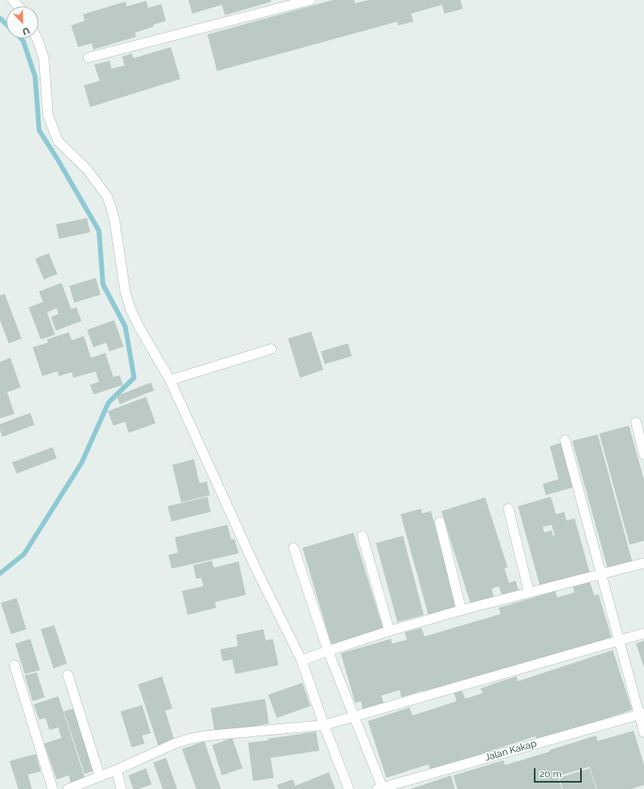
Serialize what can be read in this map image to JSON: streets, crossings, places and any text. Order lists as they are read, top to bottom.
{
  "streets": {
    "street": ["Jalan Kakap"]
  },
  "scale_bar": "20 m",
  "north": "bottom right"
}
